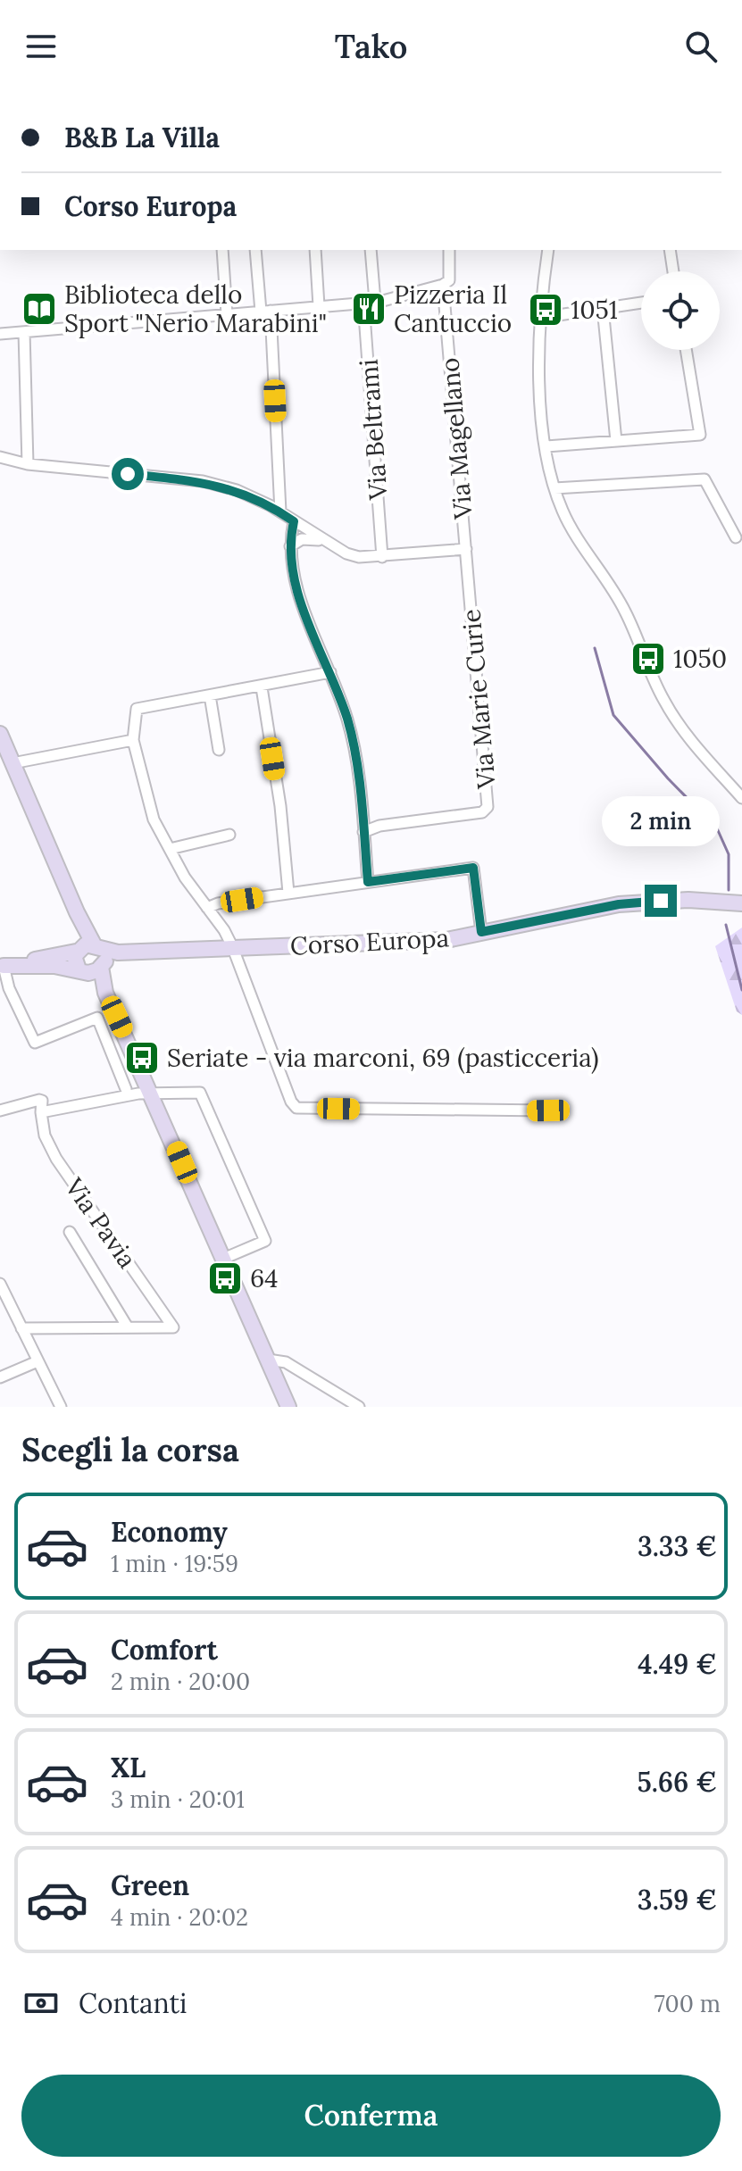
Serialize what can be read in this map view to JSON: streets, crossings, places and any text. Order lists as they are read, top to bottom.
{
  "streets": {
    "street": [
      "Via Beltrami",
      "Via Magellano",
      "Via Marie Curie",
      "Corso Europa",
      "Via Pavia"
    ]
  },
  "crossings": [
    ["Via Magellano", "Via Marie Curie"]
  ],
  "places": {
    "library": ["Biblioteca dello Sport \"Nerio Marabini\""],
    "restaurant": ["Pizzeria Il Cantuccio"],
    "bus stop": [
      "1051",
      "1050",
      "Seriate - via marconi, 69 (pasticceria)",
      "64"
    ]
  },
  "page": {
    "header": "Tako",
    "banner": ["B&B La Villa", "Corso Europa"],
    "bubble": "2 min",
    "heading": "Scegli la corsa",
    "list": [
      {
        "name": "Economy",
        "note": "1 min · 19:59",
        "value": "3.33 €"
      },
      {
        "name": "Comfort",
        "note": "2 min · 20:00",
        "value": "4.49 €"
      },
      {
        "name": "XL",
        "note": "3 min · 20:01",
        "value": "5.66 €"
      },
      {
        "name": "Green",
        "note": "4 min · 20:02",
        "value": "3.59 €"
      }
    ],
    "pay": ["Contanti", "700 m"],
    "buttons": "Conferma"
  }
}
